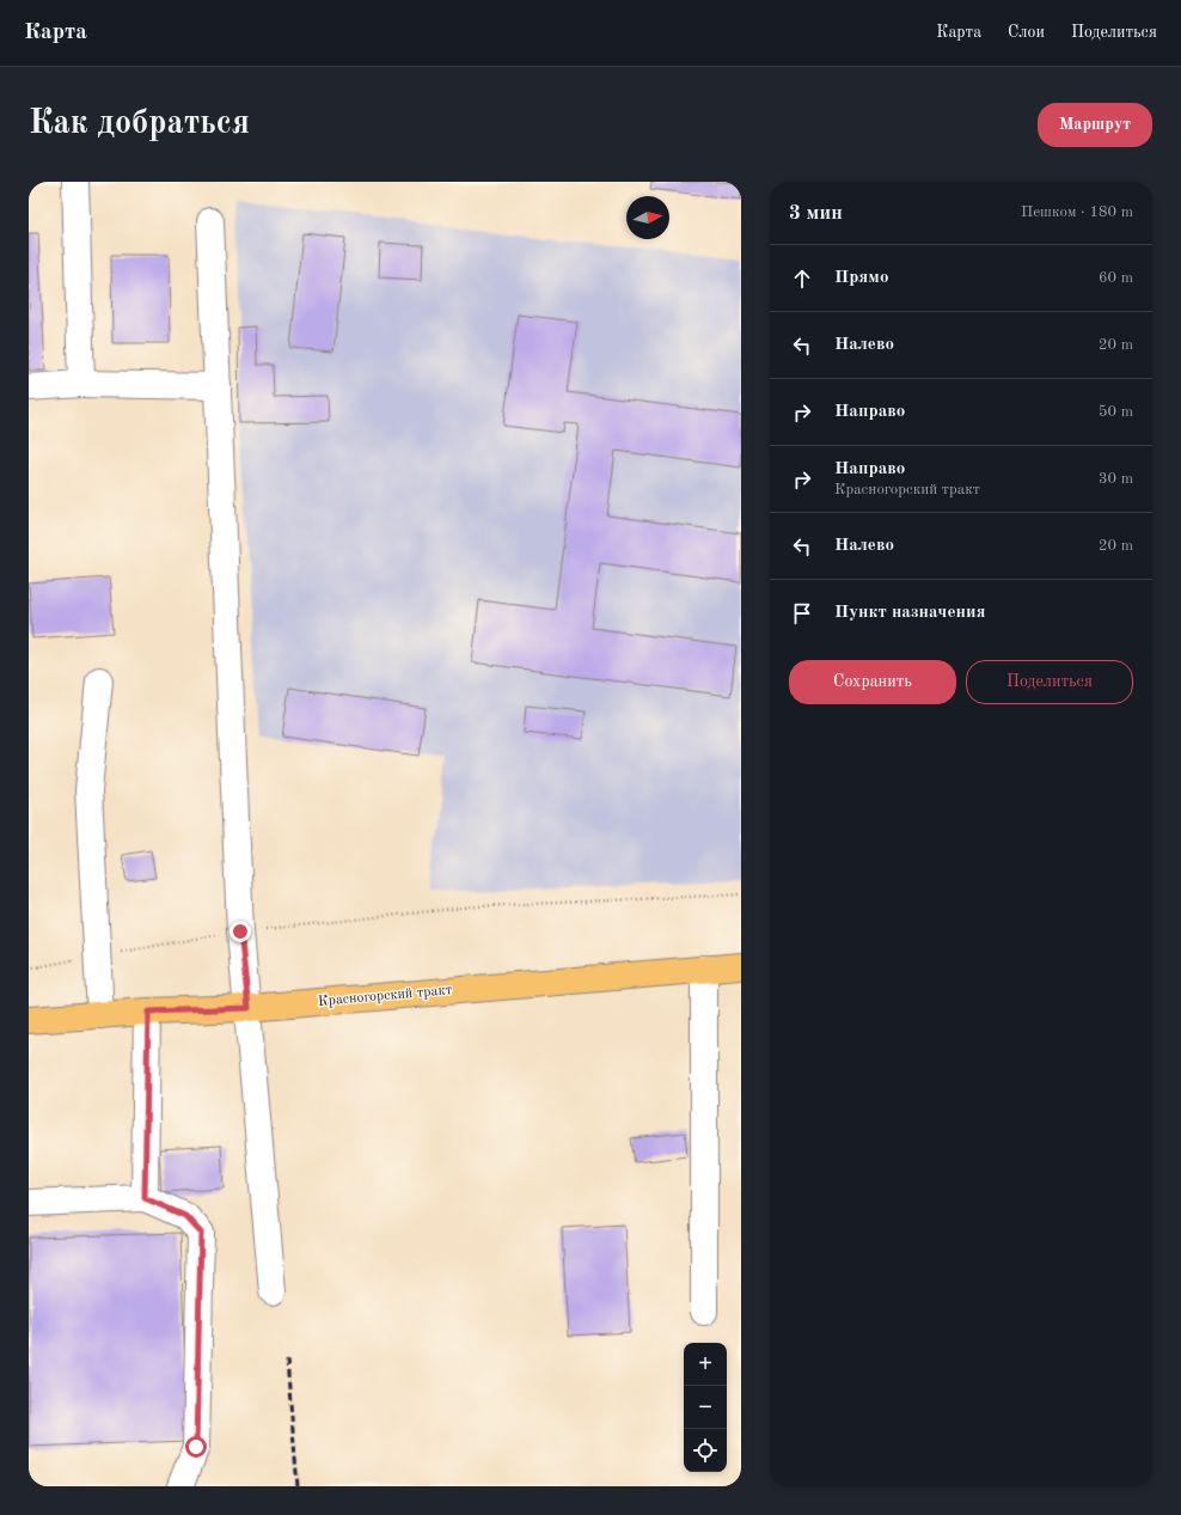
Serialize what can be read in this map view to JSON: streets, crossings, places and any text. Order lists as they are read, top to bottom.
{
  "streets": {
    "main road": ["Красногорский тракт"]
  },
  "north": "right",
  "page": {
    "header": "Карта",
    "nav": ["Карта", "Слои", "Поделиться"],
    "buttons": [
      "Маршрут",
      ["Сохранить", "Поделиться"]
    ],
    "title": "Как добраться",
    "heading": ["3 мин", "Пешком · 180 m"],
    "list": [
      ["Прямо", "60 m"],
      ["Налево", "20 m"],
      ["Направо", "50 m"],
      ["Направо", "Красногорский тракт", "30 m"],
      ["Налево", "20 m"],
      "Пункт назначения"
    ],
    "map_buttons": ["+", "−"]
  }
}
